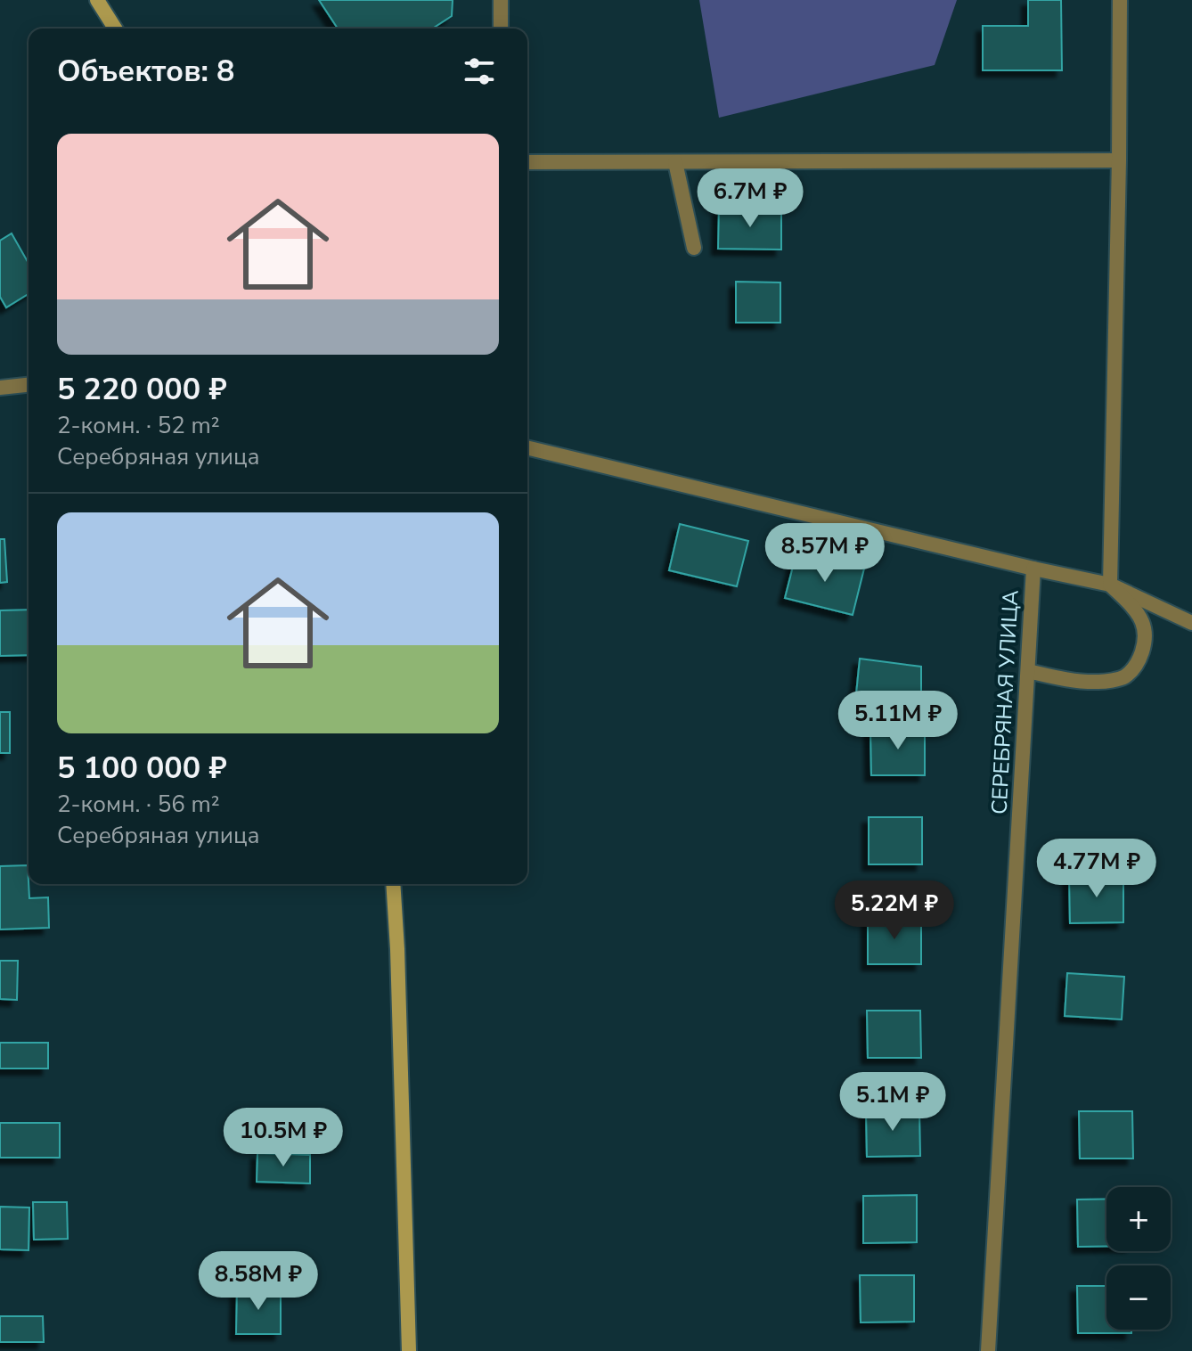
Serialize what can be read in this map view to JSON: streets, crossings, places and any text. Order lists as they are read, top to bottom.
{
  "streets": {
    "street": ["СЕРЕБРЯНАЯ УЛИЦА"]
  },
  "page": {
    "heading": "Объектов: 8",
    "list": [
      {
        "name": "5 220 000 ₽",
        "note": "2-комн. · 52 m² · Серебряная улица"
      },
      {
        "name": "5 100 000 ₽",
        "note": "2-комн. · 56 m² · Серебряная улица"
      }
    ],
    "price": [
      "6.7M ₽",
      "8.57M ₽",
      "5.11M ₽",
      "4.77M ₽",
      "5.22M ₽",
      "5.1M ₽",
      "10.5M ₽",
      "8.58M ₽"
    ],
    "map_buttons": ["+", "−"]
  }
}
